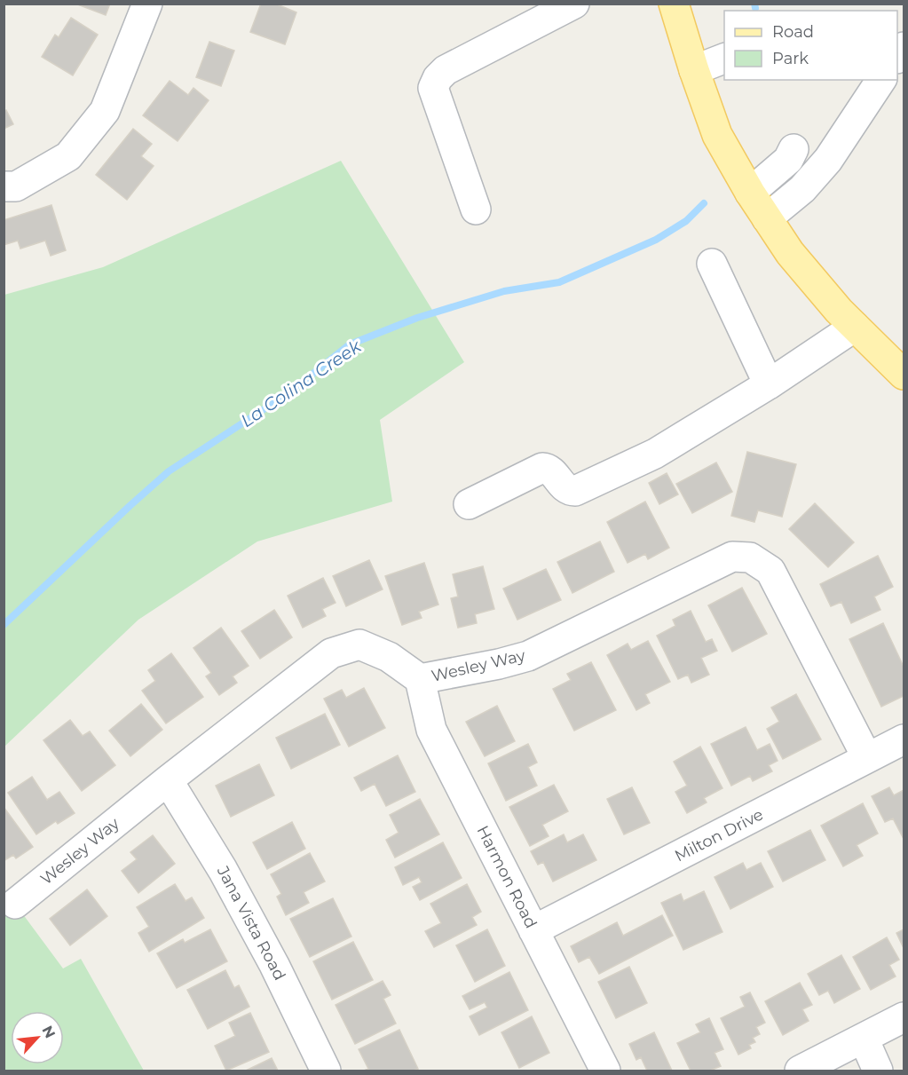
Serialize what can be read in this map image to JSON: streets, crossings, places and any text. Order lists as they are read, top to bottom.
{
  "streets": {
    "street": [
      "Wesley Way",
      "Milton Drive",
      "Harmon Road",
      "Jana Vista Road"
    ]
  },
  "crossings": [
    ["Wesley Way", "Milton Drive"],
    ["Wesley Way", "Harmon Road"],
    ["Wesley Way", "Jana Vista Road"],
    ["Milton Drive", "Harmon Road"]
  ],
  "water": ["La Colina Creek"],
  "legend": ["Road", "Park"],
  "north": "top right"
}
